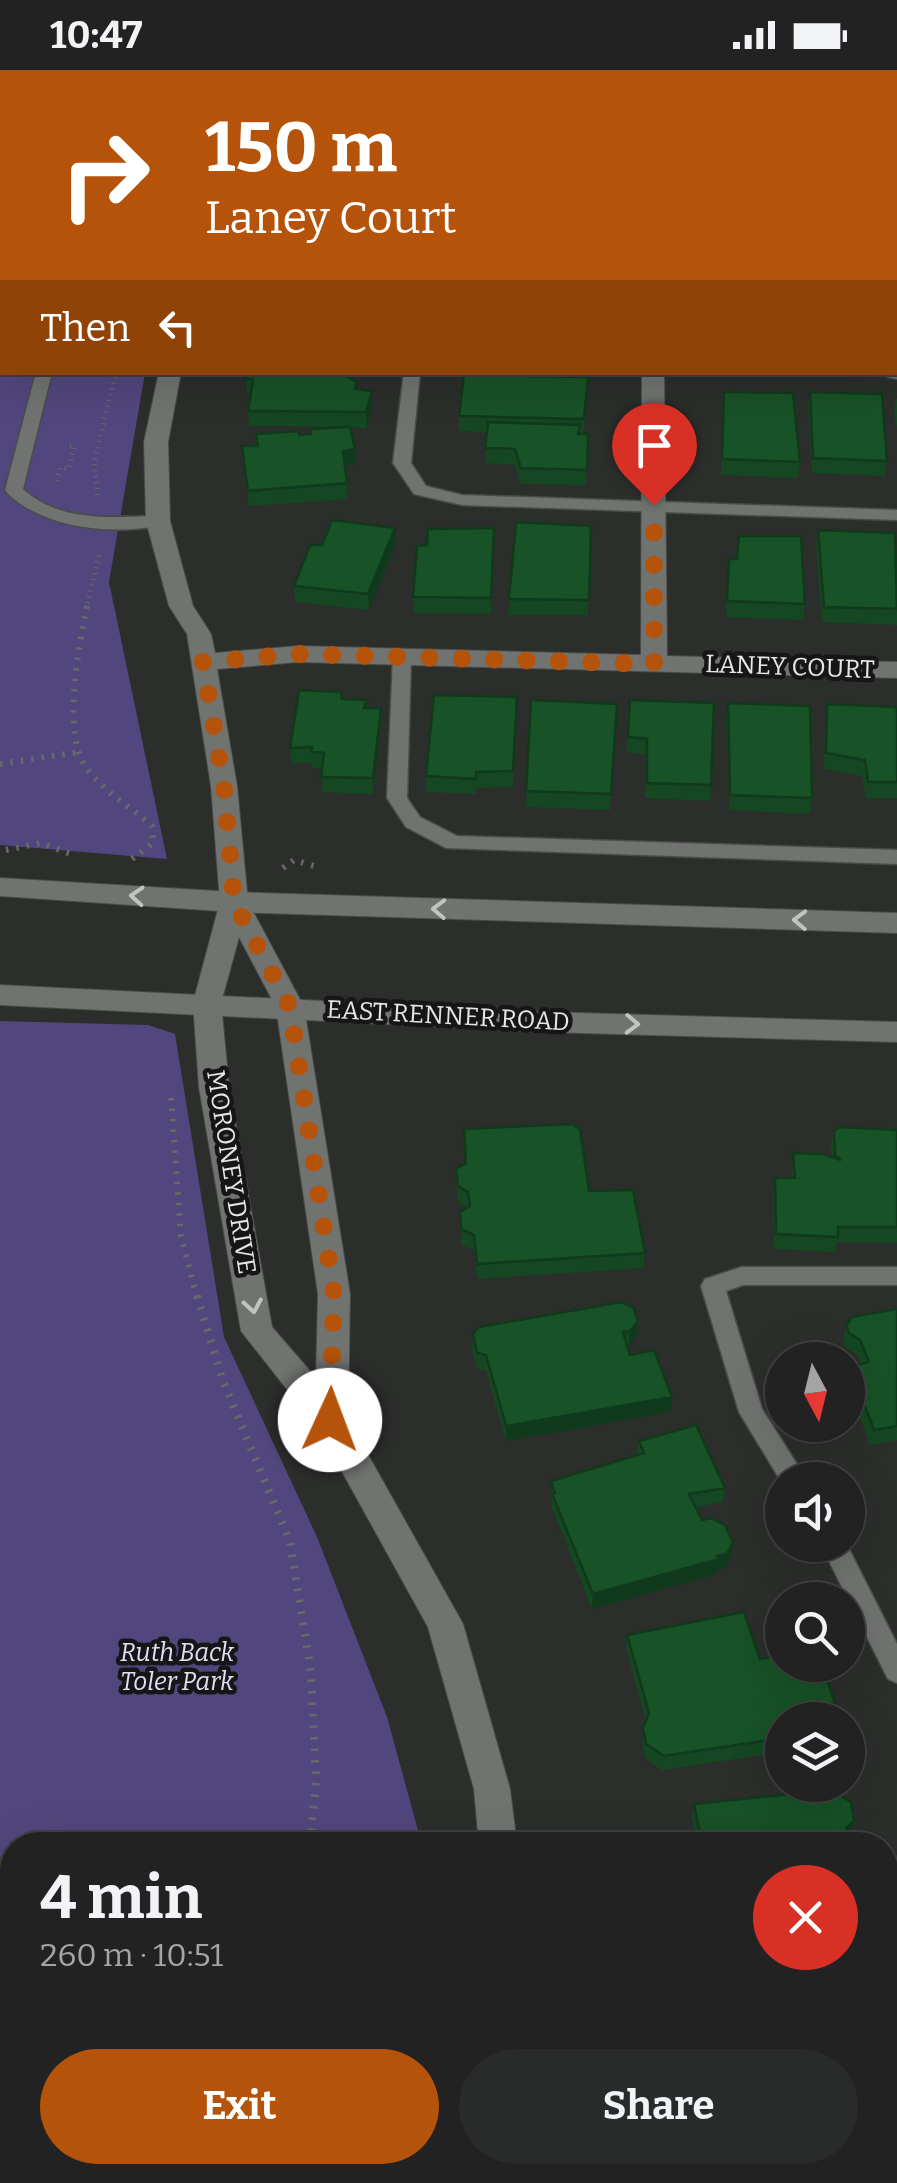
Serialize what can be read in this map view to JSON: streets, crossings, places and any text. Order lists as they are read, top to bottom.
{
  "streets": {
    "street": ["LANEY COURT", "EAST RENNER ROAD", "MORONEY DRIVE"]
  },
  "crossings": [
    ["LANEY COURT", "MORONEY DRIVE"],
    ["EAST RENNER ROAD", "MORONEY DRIVE"]
  ],
  "parks": ["Ruth Back Toler Park"],
  "north": "bottom",
  "page": {
    "status": "10:47",
    "turn": ["150 m", "Laney Court"],
    "then": "Then",
    "heading": ["4 min", "260 m · 10:51"],
    "buttons": ["Exit", "Share"]
  }
}
